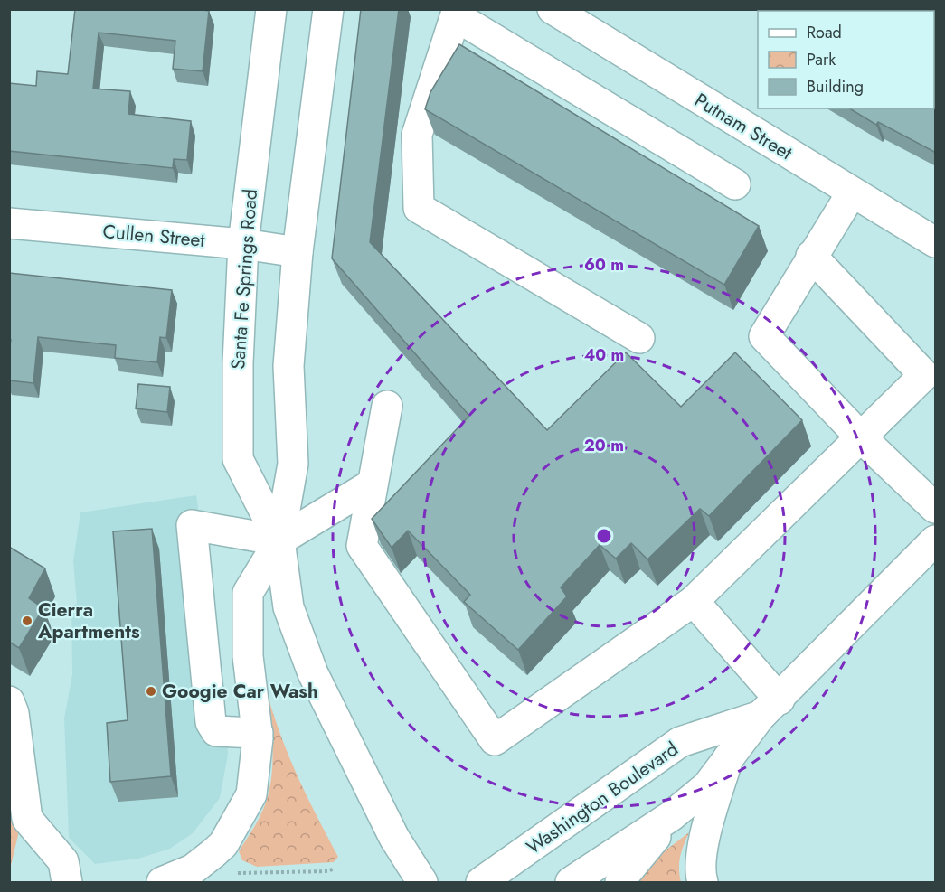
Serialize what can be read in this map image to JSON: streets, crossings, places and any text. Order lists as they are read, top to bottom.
{
  "streets": {
    "main road": [
      "Putnam Street",
      "Cullen Street",
      "Santa Fe Springs Road",
      "Washington Boulevard"
    ]
  },
  "crossings": [
    ["Cullen Street", "Santa Fe Springs Road"]
  ],
  "places": ["Cierra Apartments", "Googie Car Wash"],
  "legend": ["Road", "Park", "Building"],
  "rings": ["60 m", "40 m", "20 m"]
}
